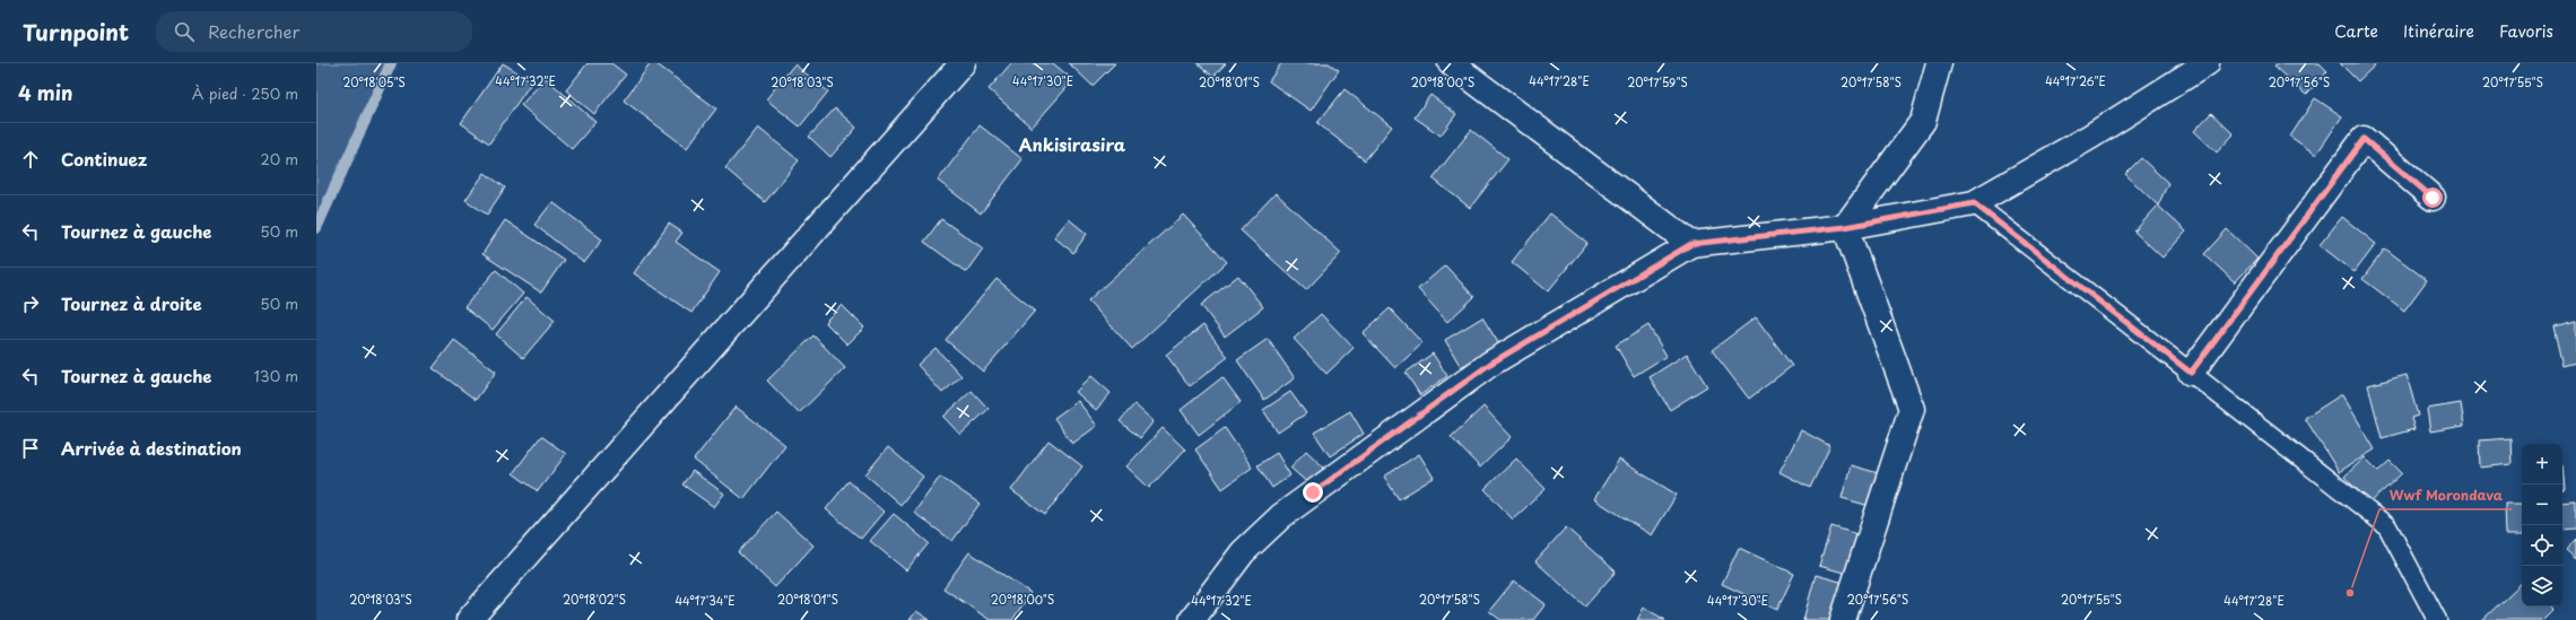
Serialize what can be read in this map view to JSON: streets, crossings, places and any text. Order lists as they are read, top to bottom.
{
  "districts": ["Ankisirasira"],
  "places": ["Wwf Morondava"],
  "page": {
    "header": "Turnpoint",
    "search": "Rechercher",
    "nav": ["Carte", "Itinéraire", "Favoris"],
    "heading": ["4 min", "À pied · 250 m"],
    "list": [
      ["Continuez", "20 m"],
      ["Tournez à gauche", "50 m"],
      ["Tournez à droite", "50 m"],
      ["Tournez à gauche", "130 m"],
      "Arrivée à destination"
    ],
    "map_buttons": ["+", "−"]
  },
  "coordinates": [
    "44°17'32\"E",
    "44°17'30\"E",
    "44°17'28\"E",
    "44°17'26\"E",
    "20°18'05\"S",
    "20°17'59\"S",
    "20°17'56\"S",
    "20°18'03\"S",
    "20°18'01\"S",
    "20°18'00\"S",
    "20°17'58\"S",
    "20°17'55\"S",
    "20°18'02\"S",
    "44°17'34\"E"
  ]
}
